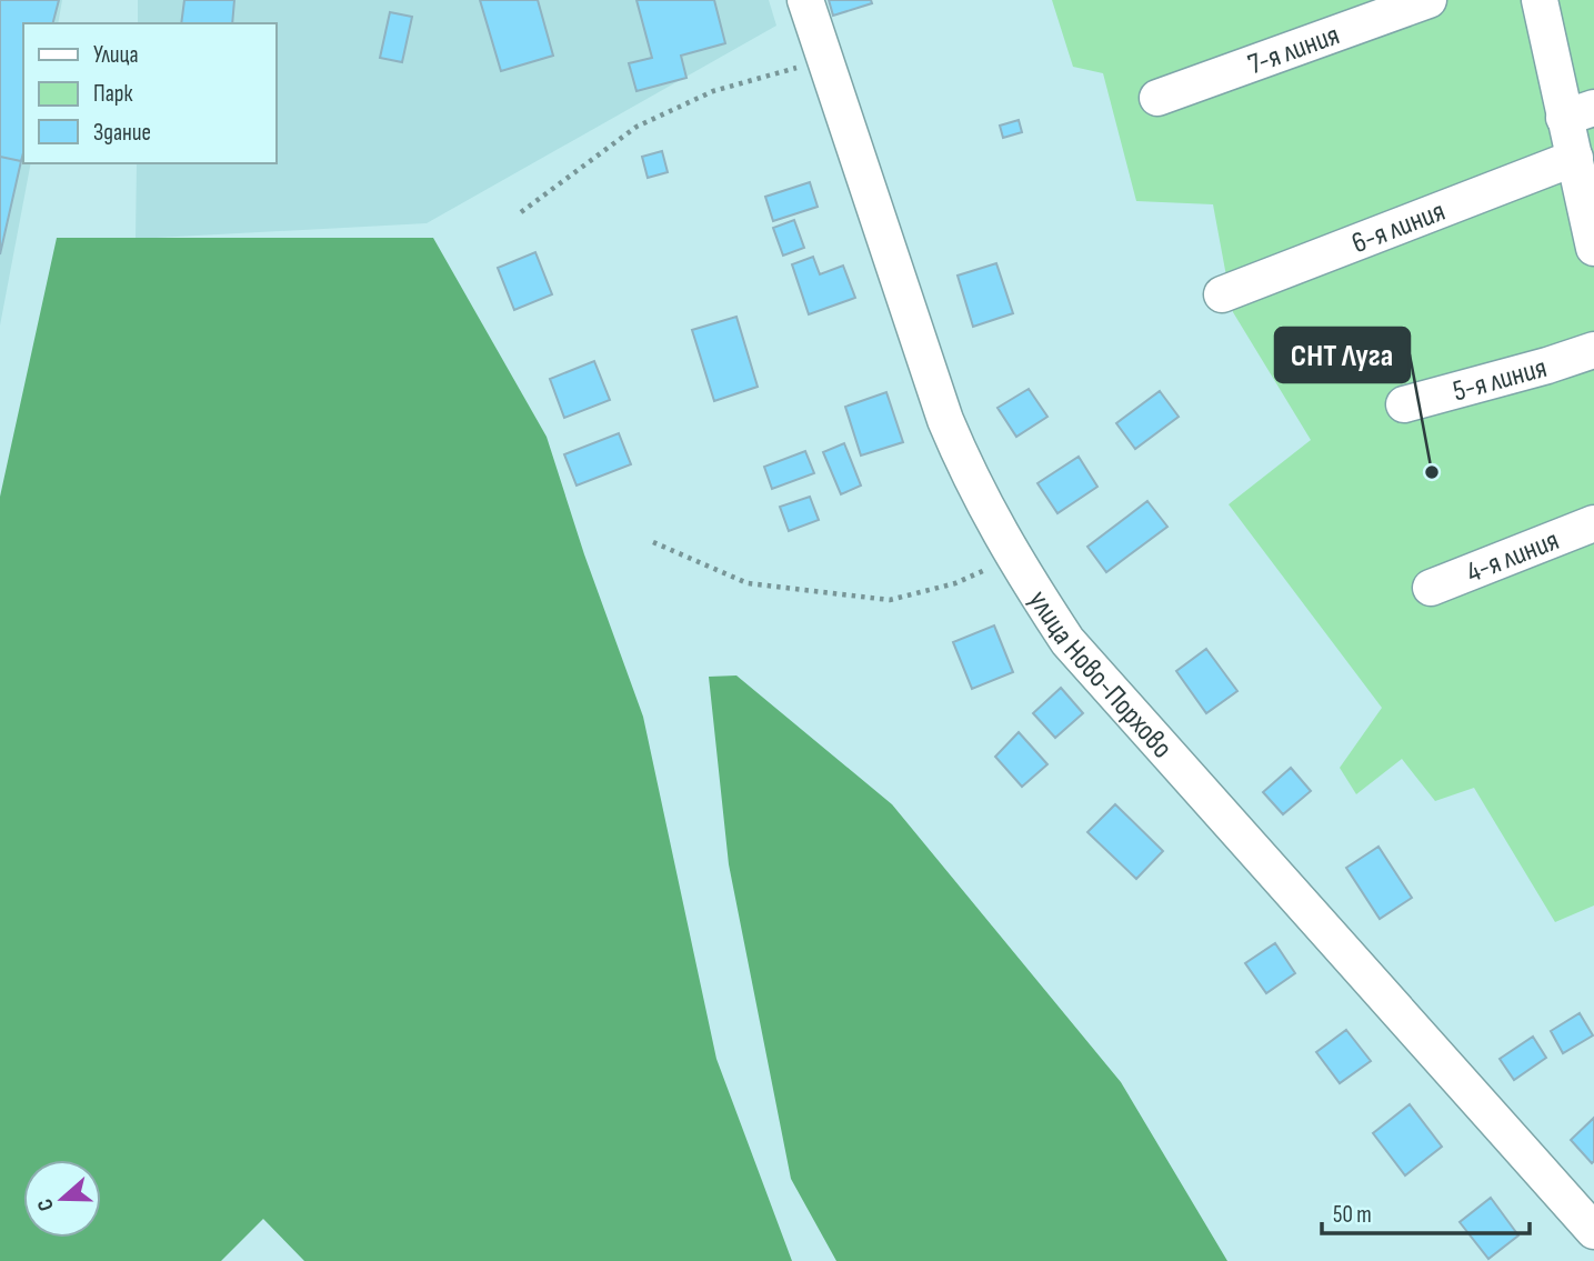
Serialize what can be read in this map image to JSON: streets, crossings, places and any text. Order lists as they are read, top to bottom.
{
  "streets": {
    "street": [
      "7-я линия",
      "6-я линия",
      "5-я линия",
      "4-я линия",
      "улица Ново-Порхово"
    ]
  },
  "places": ["СНТ Луга"],
  "legend": ["Улица", "Парк", "Здание"],
  "scale_bar": "50 m",
  "north": "left"
}
